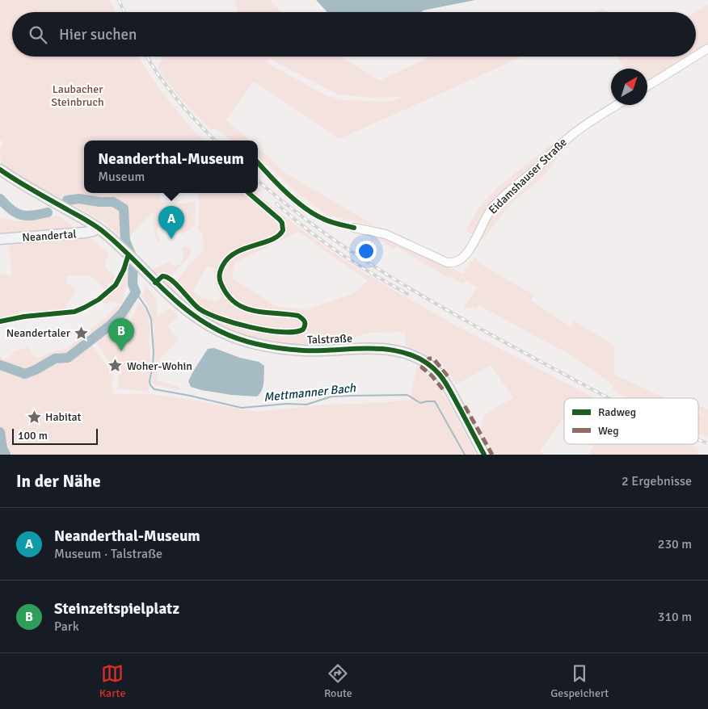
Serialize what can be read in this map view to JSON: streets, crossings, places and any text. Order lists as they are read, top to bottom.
{
  "streets": {
    "main road": ["Neandertal", "Talstraße"],
    "street": ["Eidamshauser Straße"]
  },
  "crossings": [
    ["Neandertal", "Talstraße"]
  ],
  "water": ["Mettmanner Bach"],
  "parks": ["Laubacher Steinbruch"],
  "places": {
    "place": ["Neandertaler", "Woher-Wohin", "Habitat"]
  },
  "legend": ["Radweg", "Weg"],
  "scale_bar": "100 m",
  "north": "top right",
  "page": {
    "search": "Hier suchen",
    "popup": ["Neanderthal-Museum", "Museum"],
    "pins": ["A", "B"],
    "scale": "100 m",
    "heading": ["In der Nähe", "2 Ergebnisse"],
    "list": [
      {
        "mark": "A",
        "name": "Neanderthal-Museum",
        "note": "Museum · Talstraße",
        "value": "230 m"
      },
      {
        "mark": "B",
        "name": "Steinzeitspielplatz",
        "note": "Park",
        "value": "310 m"
      }
    ],
    "nav": ["Karte", "Route", "Gespeichert"]
  }
}
